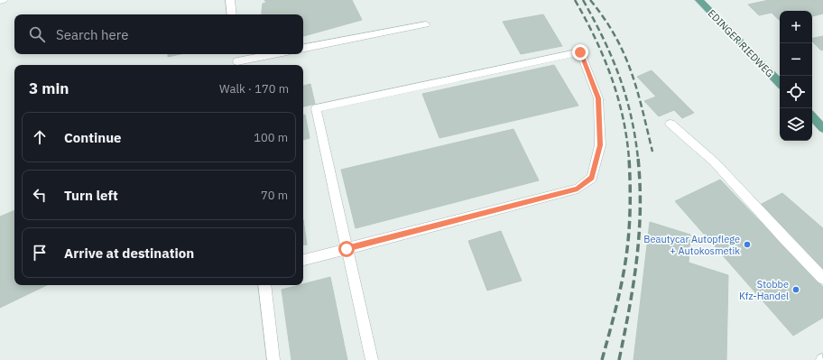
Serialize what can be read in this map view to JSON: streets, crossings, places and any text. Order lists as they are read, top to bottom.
{
  "streets": {
    "main road": ["EDINGER RIEDWEG"]
  },
  "places": ["Beautycar Autopflege + Autokosmetik", "Stobbe Kfz-Handel"],
  "page": {
    "map_buttons": ["+", "−"],
    "search": "Search here",
    "heading": ["3 min", "Walk · 170 m"],
    "list": [
      ["Continue", "100 m"],
      ["Turn left", "70 m"],
      "Arrive at destination"
    ]
  }
}
